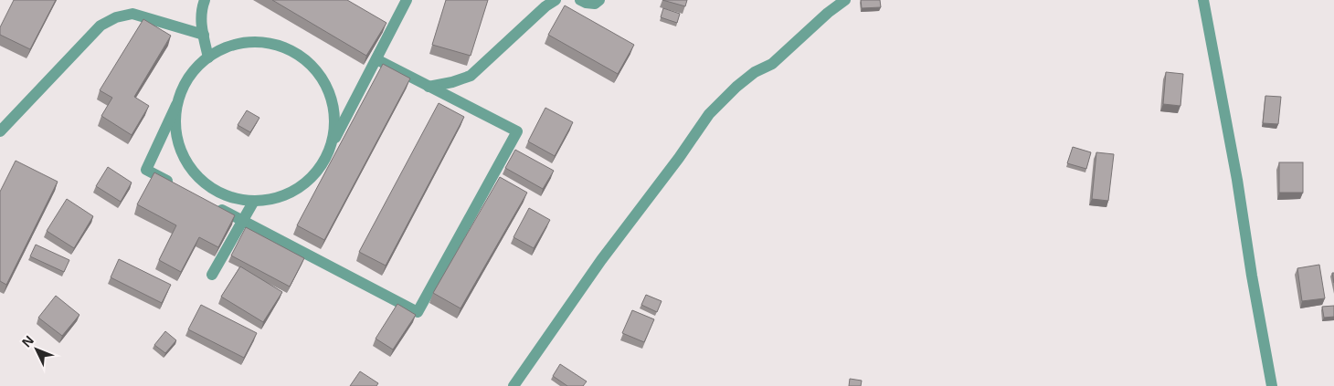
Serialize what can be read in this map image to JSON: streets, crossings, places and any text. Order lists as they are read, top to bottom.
{
  "north": "top left"
}
